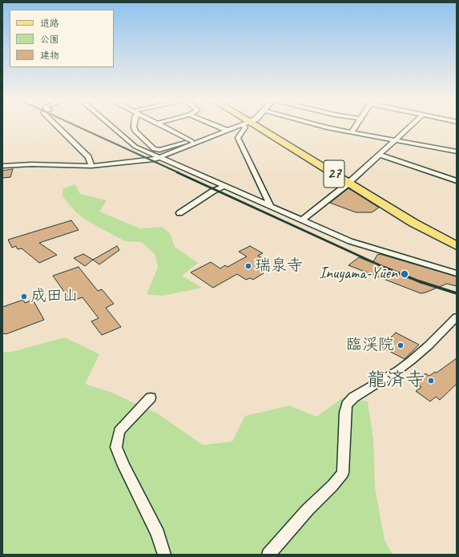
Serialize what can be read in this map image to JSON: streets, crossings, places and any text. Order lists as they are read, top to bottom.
{
  "streets": {
    "main road": ["27"]
  },
  "places": [
    "瑞泉寺",
    "Inuyama-Yūen",
    "成田山",
    "臨渓院",
    "龍済寺"
  ],
  "legend": ["道路", "公園", "建物"]
}
